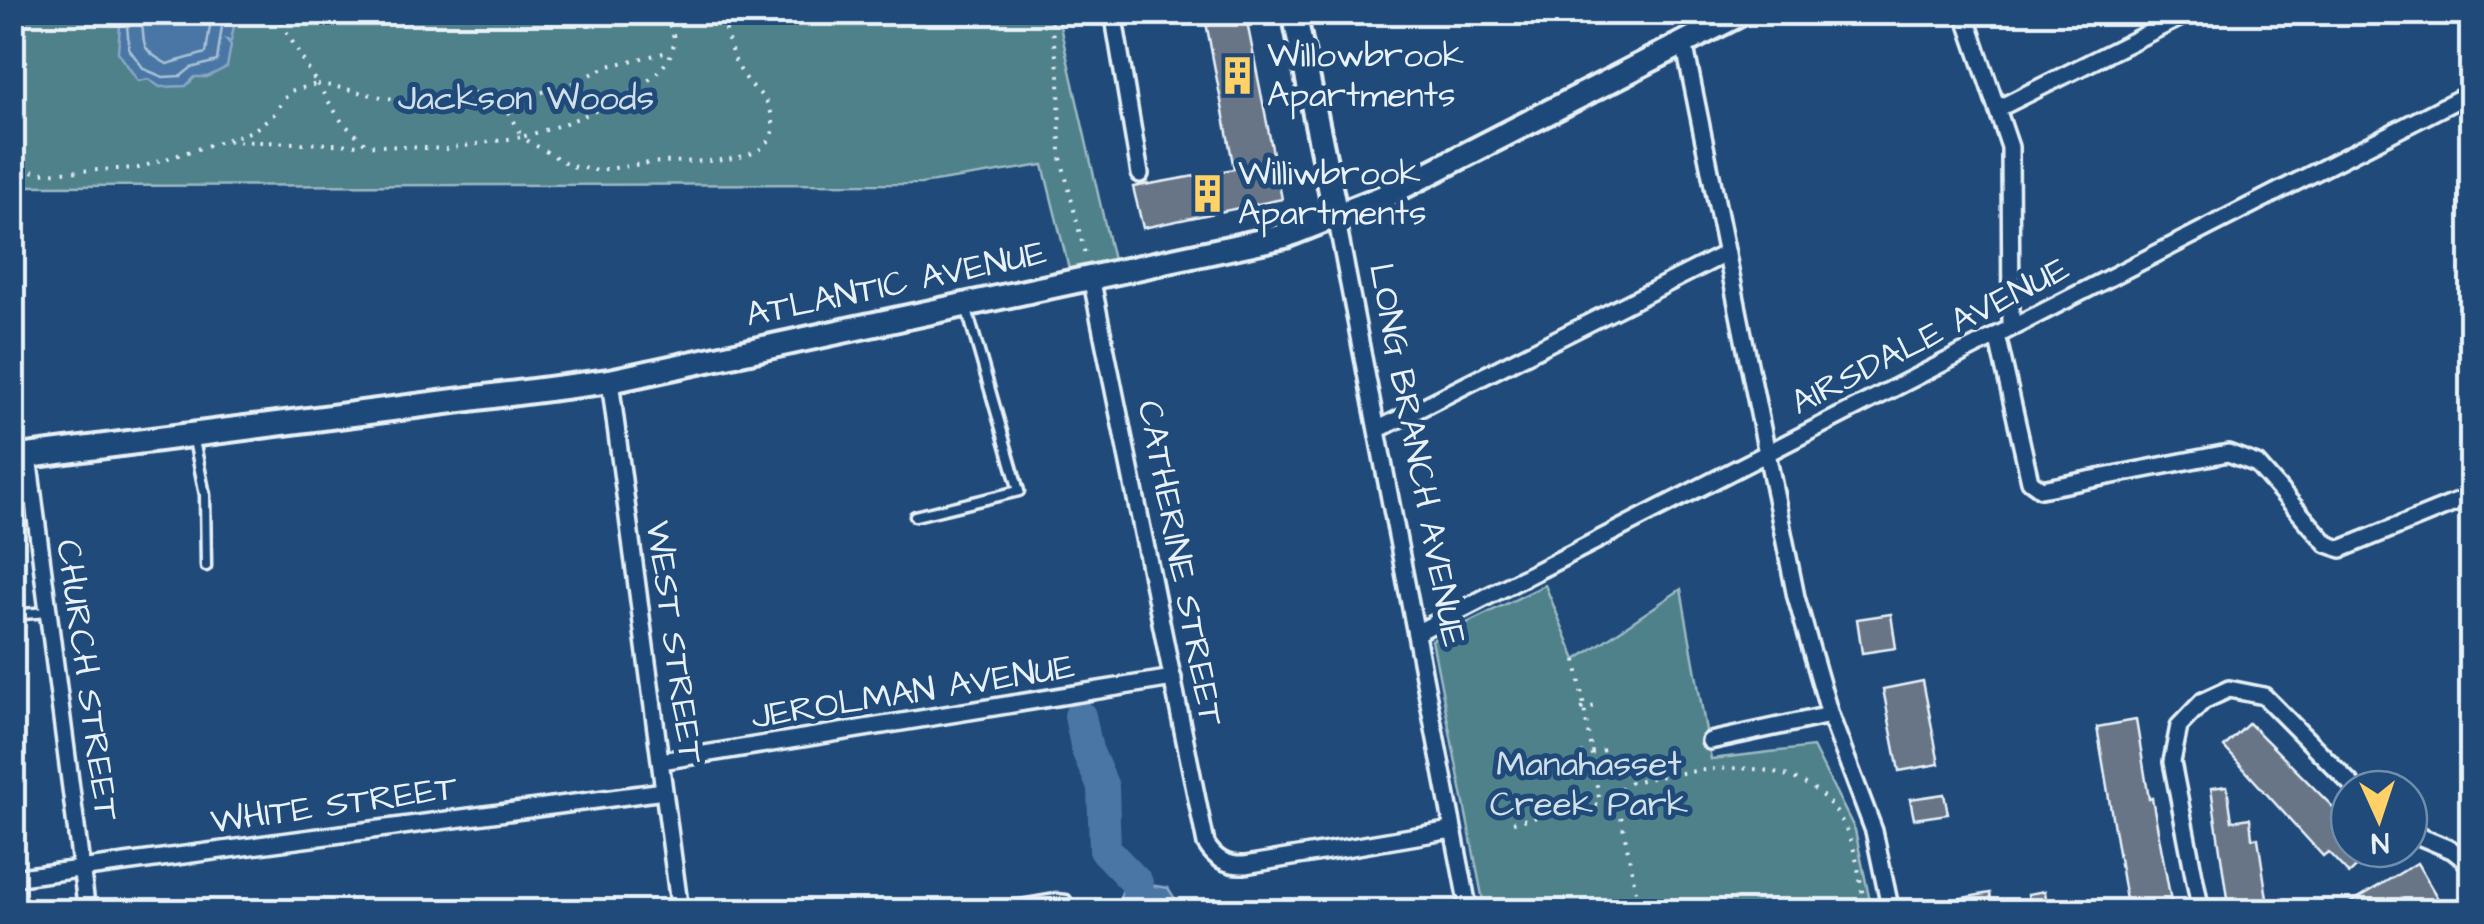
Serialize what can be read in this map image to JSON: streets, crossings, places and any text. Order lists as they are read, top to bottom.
{
  "streets": {
    "main road": ["ATLANTIC AVENUE", "LONG BRANCH AVENUE"],
    "street": [
      "AIRSDALE AVENUE",
      "CATHERINE STREET",
      "WEST STREET",
      "CHURCH STREET",
      "JEROLMAN AVENUE",
      "WHITE STREET"
    ]
  },
  "crossings": [
    ["ATLANTIC AVENUE", "LONG BRANCH AVENUE"],
    ["ATLANTIC AVENUE", "CATHERINE STREET"],
    ["ATLANTIC AVENUE", "WEST STREET"],
    ["ATLANTIC AVENUE", "CHURCH STREET"],
    ["AIRSDALE AVENUE", "LONG BRANCH AVENUE"],
    ["LONG BRANCH AVENUE", "CATHERINE STREET"],
    ["CATHERINE STREET", "JEROLMAN AVENUE"],
    ["WEST STREET", "JEROLMAN AVENUE"],
    ["WEST STREET", "WHITE STREET"],
    ["CHURCH STREET", "WHITE STREET"]
  ],
  "parks": ["Jackson Woods", "Manahasset Creek Park"],
  "places": {
    "building": ["Willowbrook Apartments", "Williwbrook Apartments"]
  },
  "north": "bottom"
}
